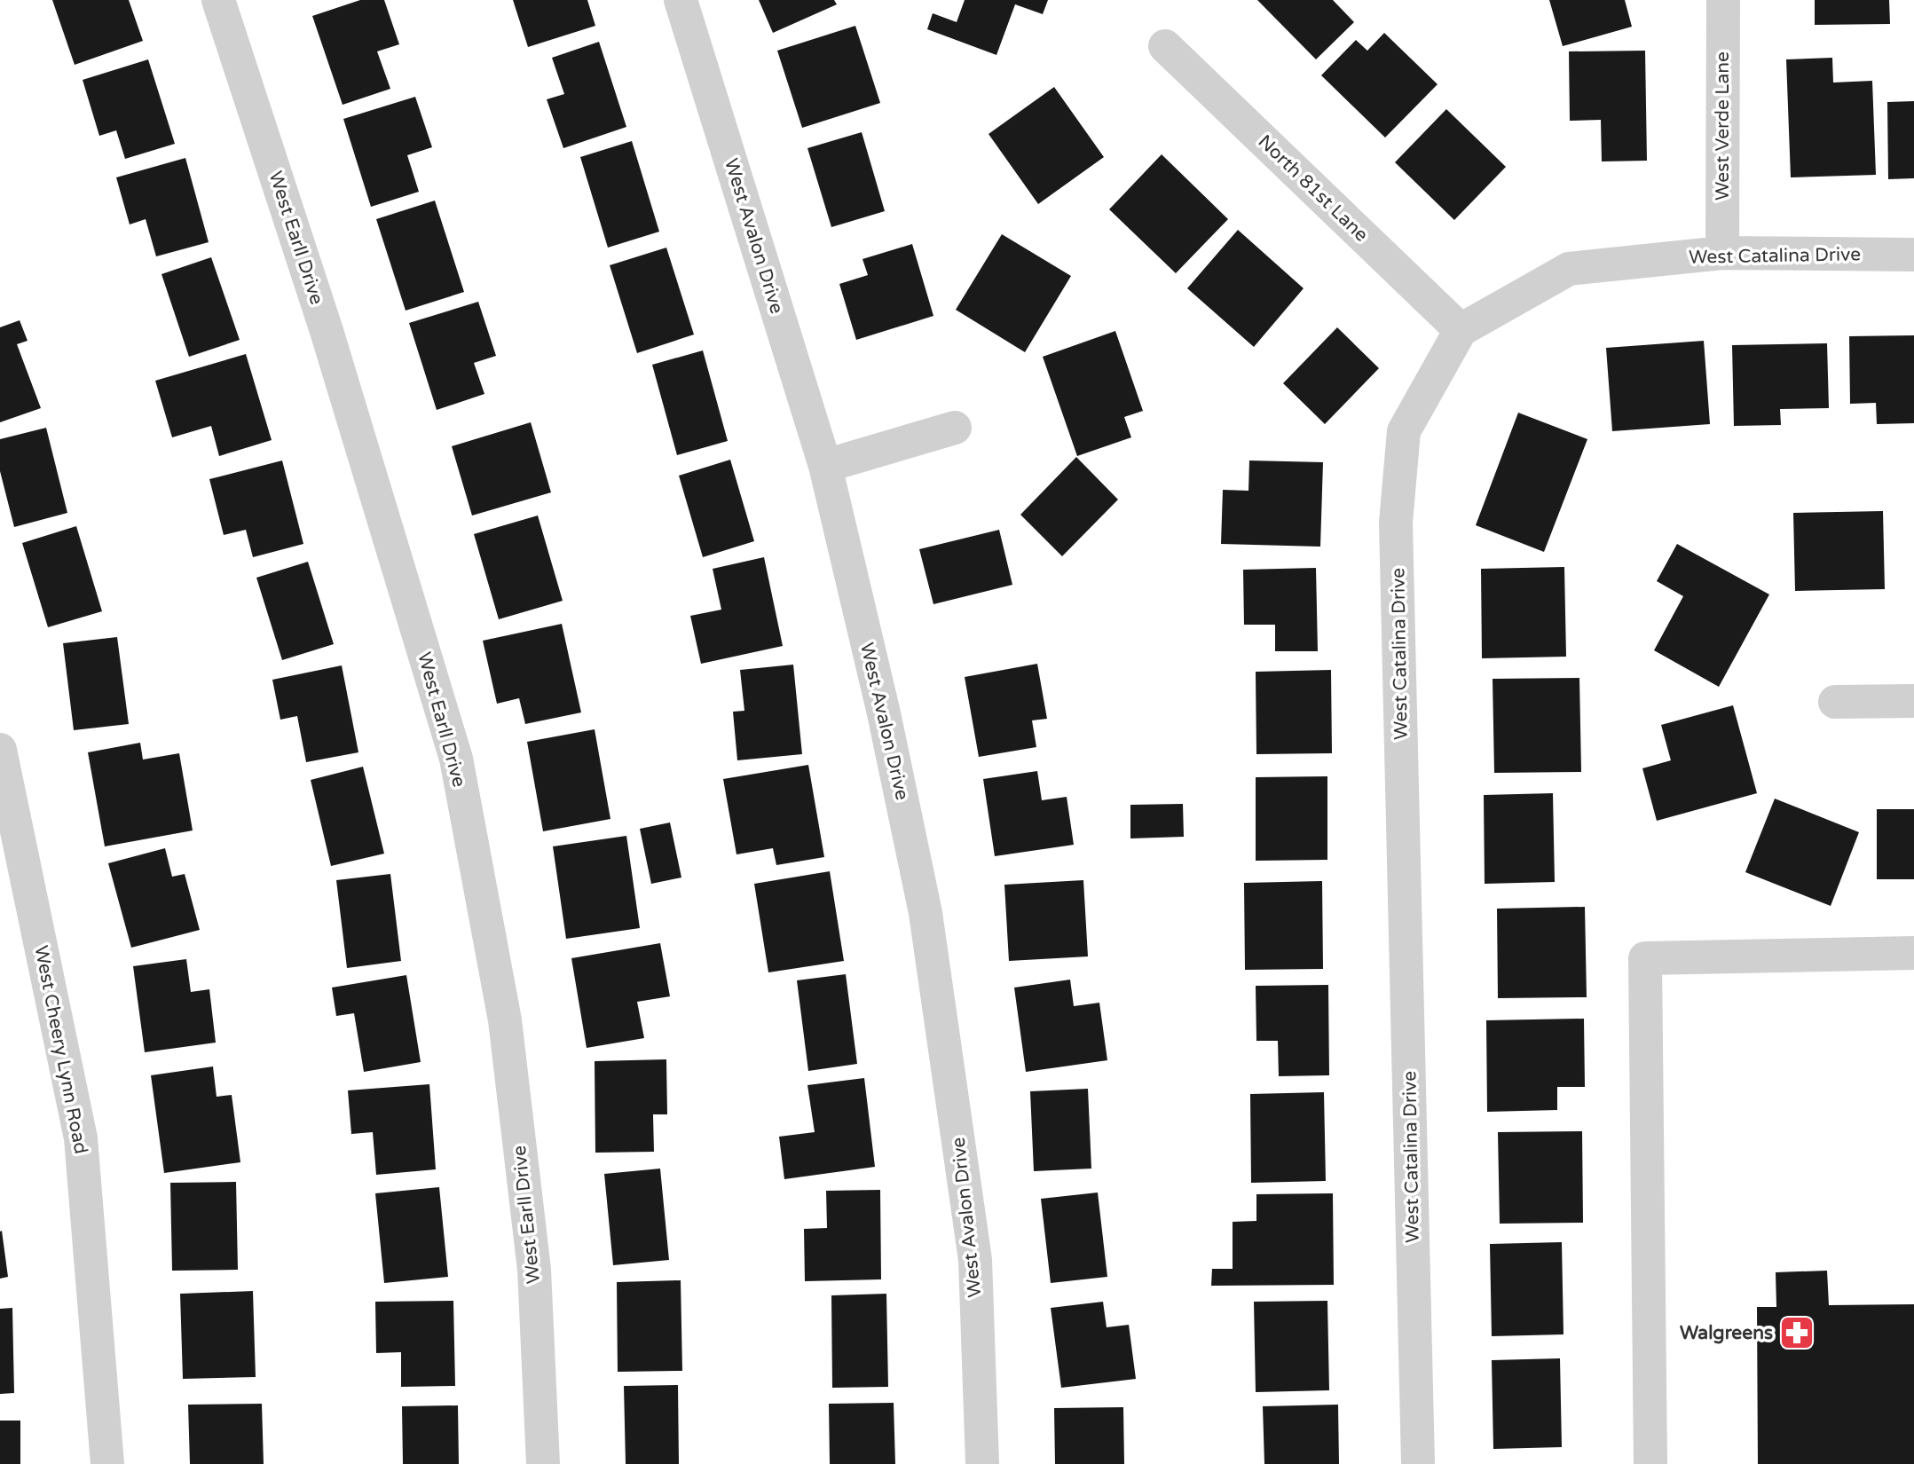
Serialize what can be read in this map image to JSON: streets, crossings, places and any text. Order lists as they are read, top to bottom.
{
  "streets": {
    "street": [
      "West Verde Lane",
      "North 81st Lane",
      "West Avalon Drive",
      "West Earll Drive",
      "West Catalina Drive",
      "West Cheery Lynn Road"
    ]
  },
  "crossings": [
    ["West Verde Lane", "West Catalina Drive"],
    ["North 81st Lane", "West Catalina Drive"]
  ],
  "places": {
    "pharmacy": ["Walgreens"]
  }
}
